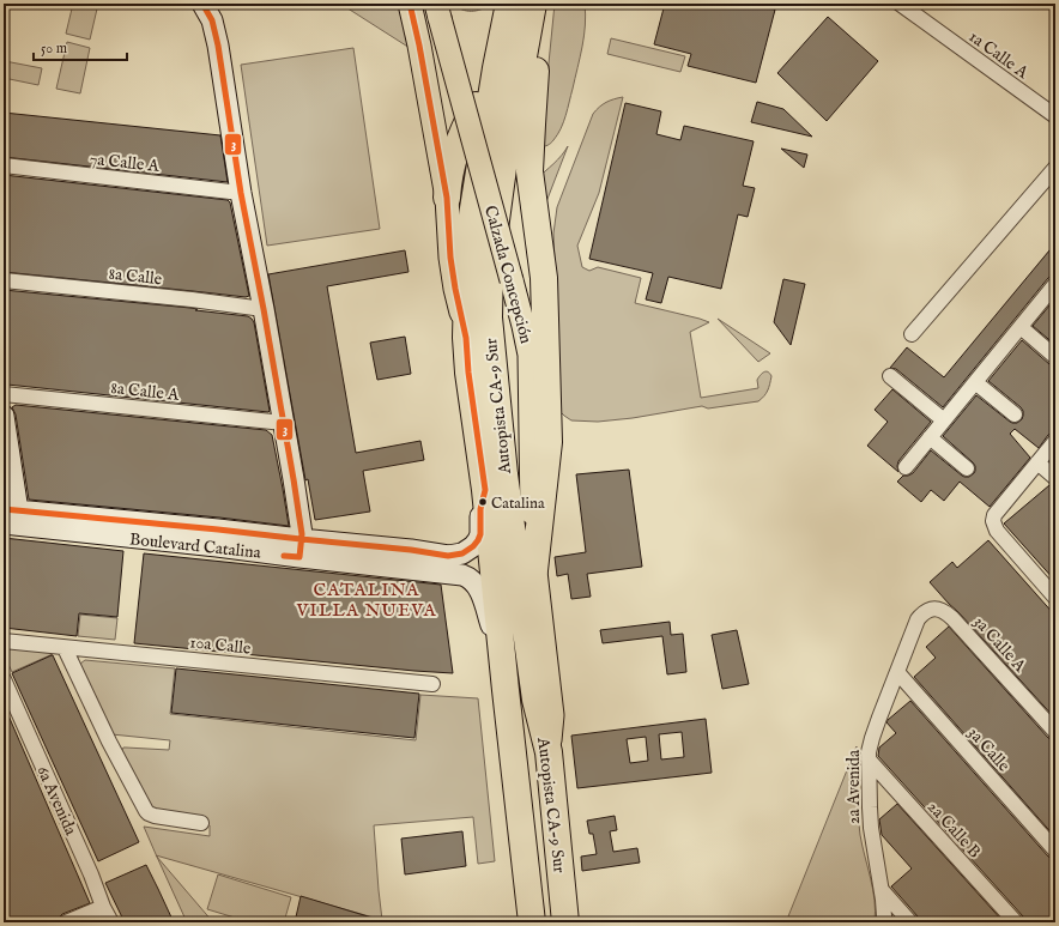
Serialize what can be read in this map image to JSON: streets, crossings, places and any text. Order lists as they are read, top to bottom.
{
  "streets": {
    "highway": ["Autopista CA-9 Sur"],
    "main road": ["Calzada Concepción", "Boulevard Catalina"],
    "street": [
      "1a Calle A",
      "7a Calle A",
      "8a Calle",
      "8a Calle A",
      "3a Calle A",
      "10a Calle",
      "3a Calle",
      "2a Avenida",
      "6a Avenida",
      "2a Calle B"
    ]
  },
  "crossings": [
    ["Calzada Concepción", "Autopista CA-9 Sur"],
    ["Autopista CA-9 Sur", "Boulevard Catalina"],
    ["3a Calle A", "2a Avenida"],
    ["3a Calle", "2a Avenida"],
    ["2a Avenida", "2a Calle B"]
  ],
  "districts": ["CATALINA VILLA NUEVA"],
  "places": ["Catalina"],
  "lines": ["transit line 3"],
  "scale_bar": "50 m"
}
